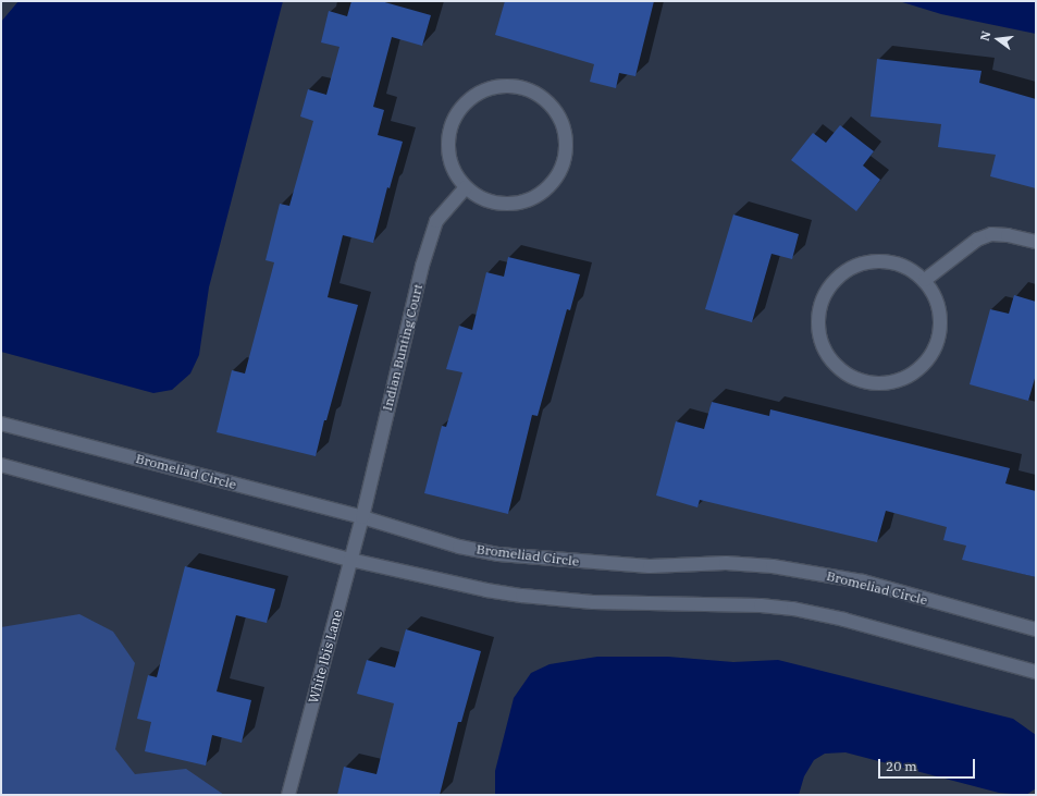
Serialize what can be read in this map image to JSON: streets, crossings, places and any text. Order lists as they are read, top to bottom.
{
  "streets": {
    "street": ["Indian Bunting Court", "Bromeliad Circle", "White Ibis Lane"]
  },
  "crossings": [
    ["Indian Bunting Court", "Bromeliad Circle"],
    ["Indian Bunting Court", "White Ibis Lane"],
    ["Bromeliad Circle", "White Ibis Lane"]
  ],
  "scale_bar": "20 m",
  "north": "left"
}
